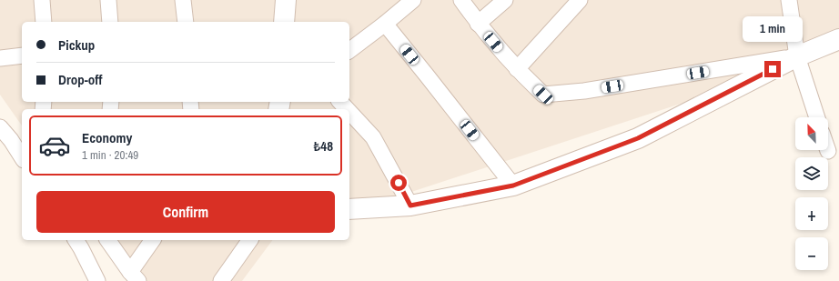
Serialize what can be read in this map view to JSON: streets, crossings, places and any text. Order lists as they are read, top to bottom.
{
  "north": "top left",
  "page": {
    "bubble": "1 min",
    "banner": ["Pickup", "Drop-off"],
    "list": [
      {
        "name": "Economy",
        "note": "1 min · 20:49",
        "value": "₺48"
      }
    ],
    "map_buttons": ["+", "−"],
    "buttons": "Confirm"
  }
}
